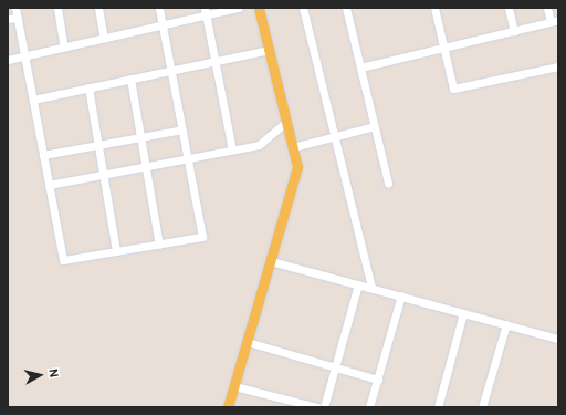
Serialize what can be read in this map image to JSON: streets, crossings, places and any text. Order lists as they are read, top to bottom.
{
  "north": "right"
}
